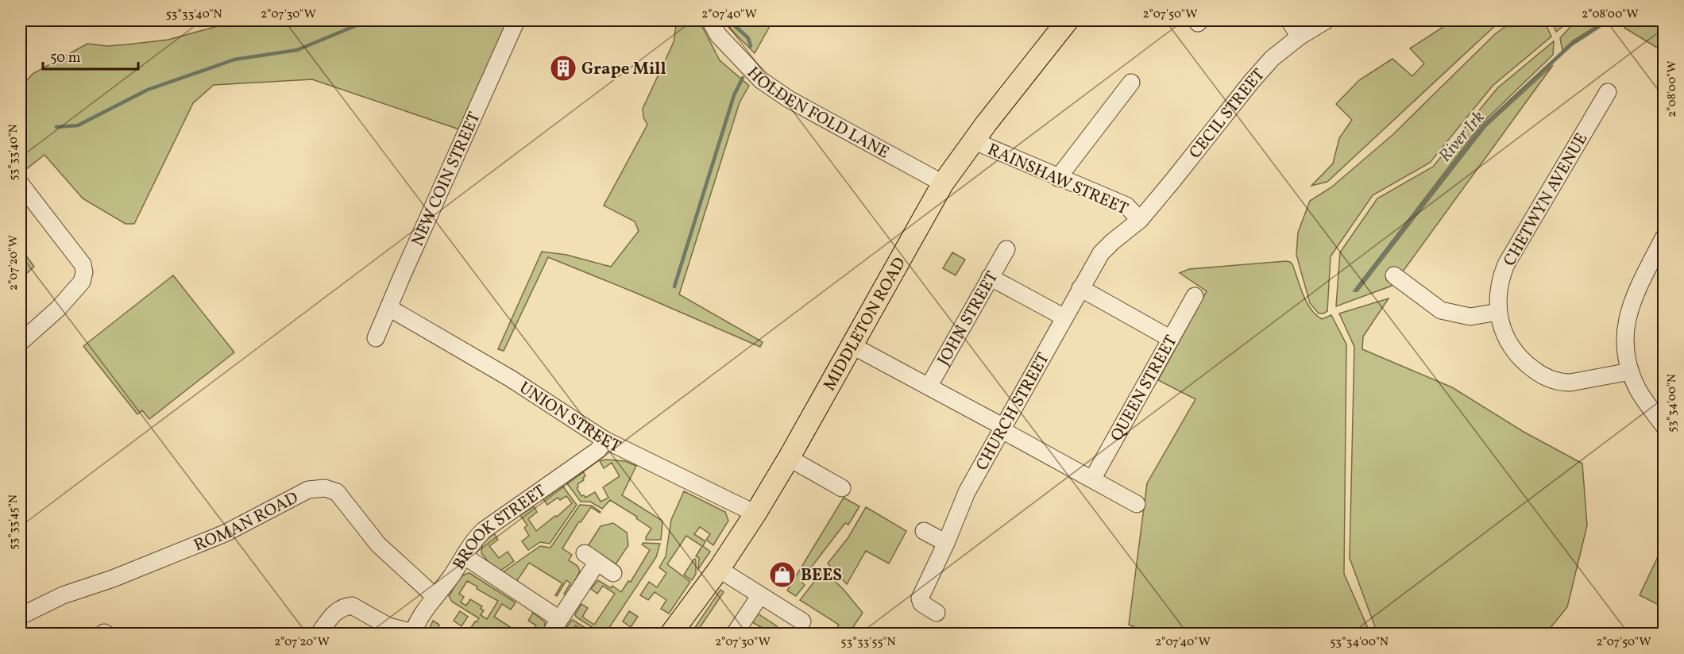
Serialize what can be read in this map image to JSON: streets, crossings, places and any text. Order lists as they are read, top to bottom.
{
  "streets": {
    "main road": ["MIDDLETON ROAD"],
    "street": [
      "HOLDEN FOLD LANE",
      "CECIL STREET",
      "NEW COIN STREET",
      "RAINSHAW STREET",
      "CHETWYN AVENUE",
      "JOHN STREET",
      "QUEEN STREET",
      "CHURCH STREET",
      "UNION STREET",
      "ROMAN ROAD",
      "BROOK STREET"
    ]
  },
  "crossings": [
    ["HOLDEN FOLD LANE", "MIDDLETON ROAD"],
    ["CECIL STREET", "RAINSHAW STREET"],
    ["CECIL STREET", "CHURCH STREET"],
    ["NEW COIN STREET", "UNION STREET"],
    ["RAINSHAW STREET", "MIDDLETON ROAD"],
    ["RAINSHAW STREET", "CHURCH STREET"],
    ["MIDDLETON ROAD", "UNION STREET"],
    ["UNION STREET", "BROOK STREET"],
    ["ROMAN ROAD", "BROOK STREET"]
  ],
  "water": ["River Irk"],
  "places": {
    "building": ["Grape Mill"],
    "shop": ["BEES"]
  },
  "scale_bar": "50 m",
  "coordinates": [
    "53°33'40\"N",
    "2°07'30\"W",
    "2°07'40\"W",
    "2°07'50\"W",
    "2°08'00\"W",
    "2°07'20\"W",
    "53°34'00\"N",
    "53°33'45\"N",
    "53°33'55\"N"
  ]
}
